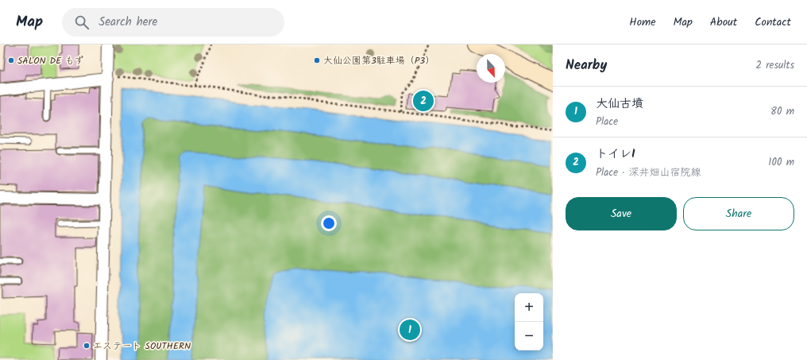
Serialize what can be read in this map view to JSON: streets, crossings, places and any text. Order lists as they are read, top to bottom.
{
  "places": ["SALON DE もず", "大仙公園第3駐車場（P3）", "エステート SOUTHERN"],
  "north": "bottom",
  "page": {
    "header": "Map",
    "search": "Search here",
    "nav": [
      "Home",
      "Map",
      "About",
      "Contact"
    ],
    "heading": ["Nearby", "2 results"],
    "list": [
      {
        "mark": "1",
        "name": "大仙古墳",
        "note": "Place",
        "value": "80 m"
      },
      {
        "mark": "2",
        "name": "トイレI",
        "note": "Place · 深井畑山宿院線",
        "value": "100 m"
      }
    ],
    "pins": ["2", "1"],
    "buttons": ["Save", "Share"],
    "map_buttons": ["+", "−"]
  }
}
